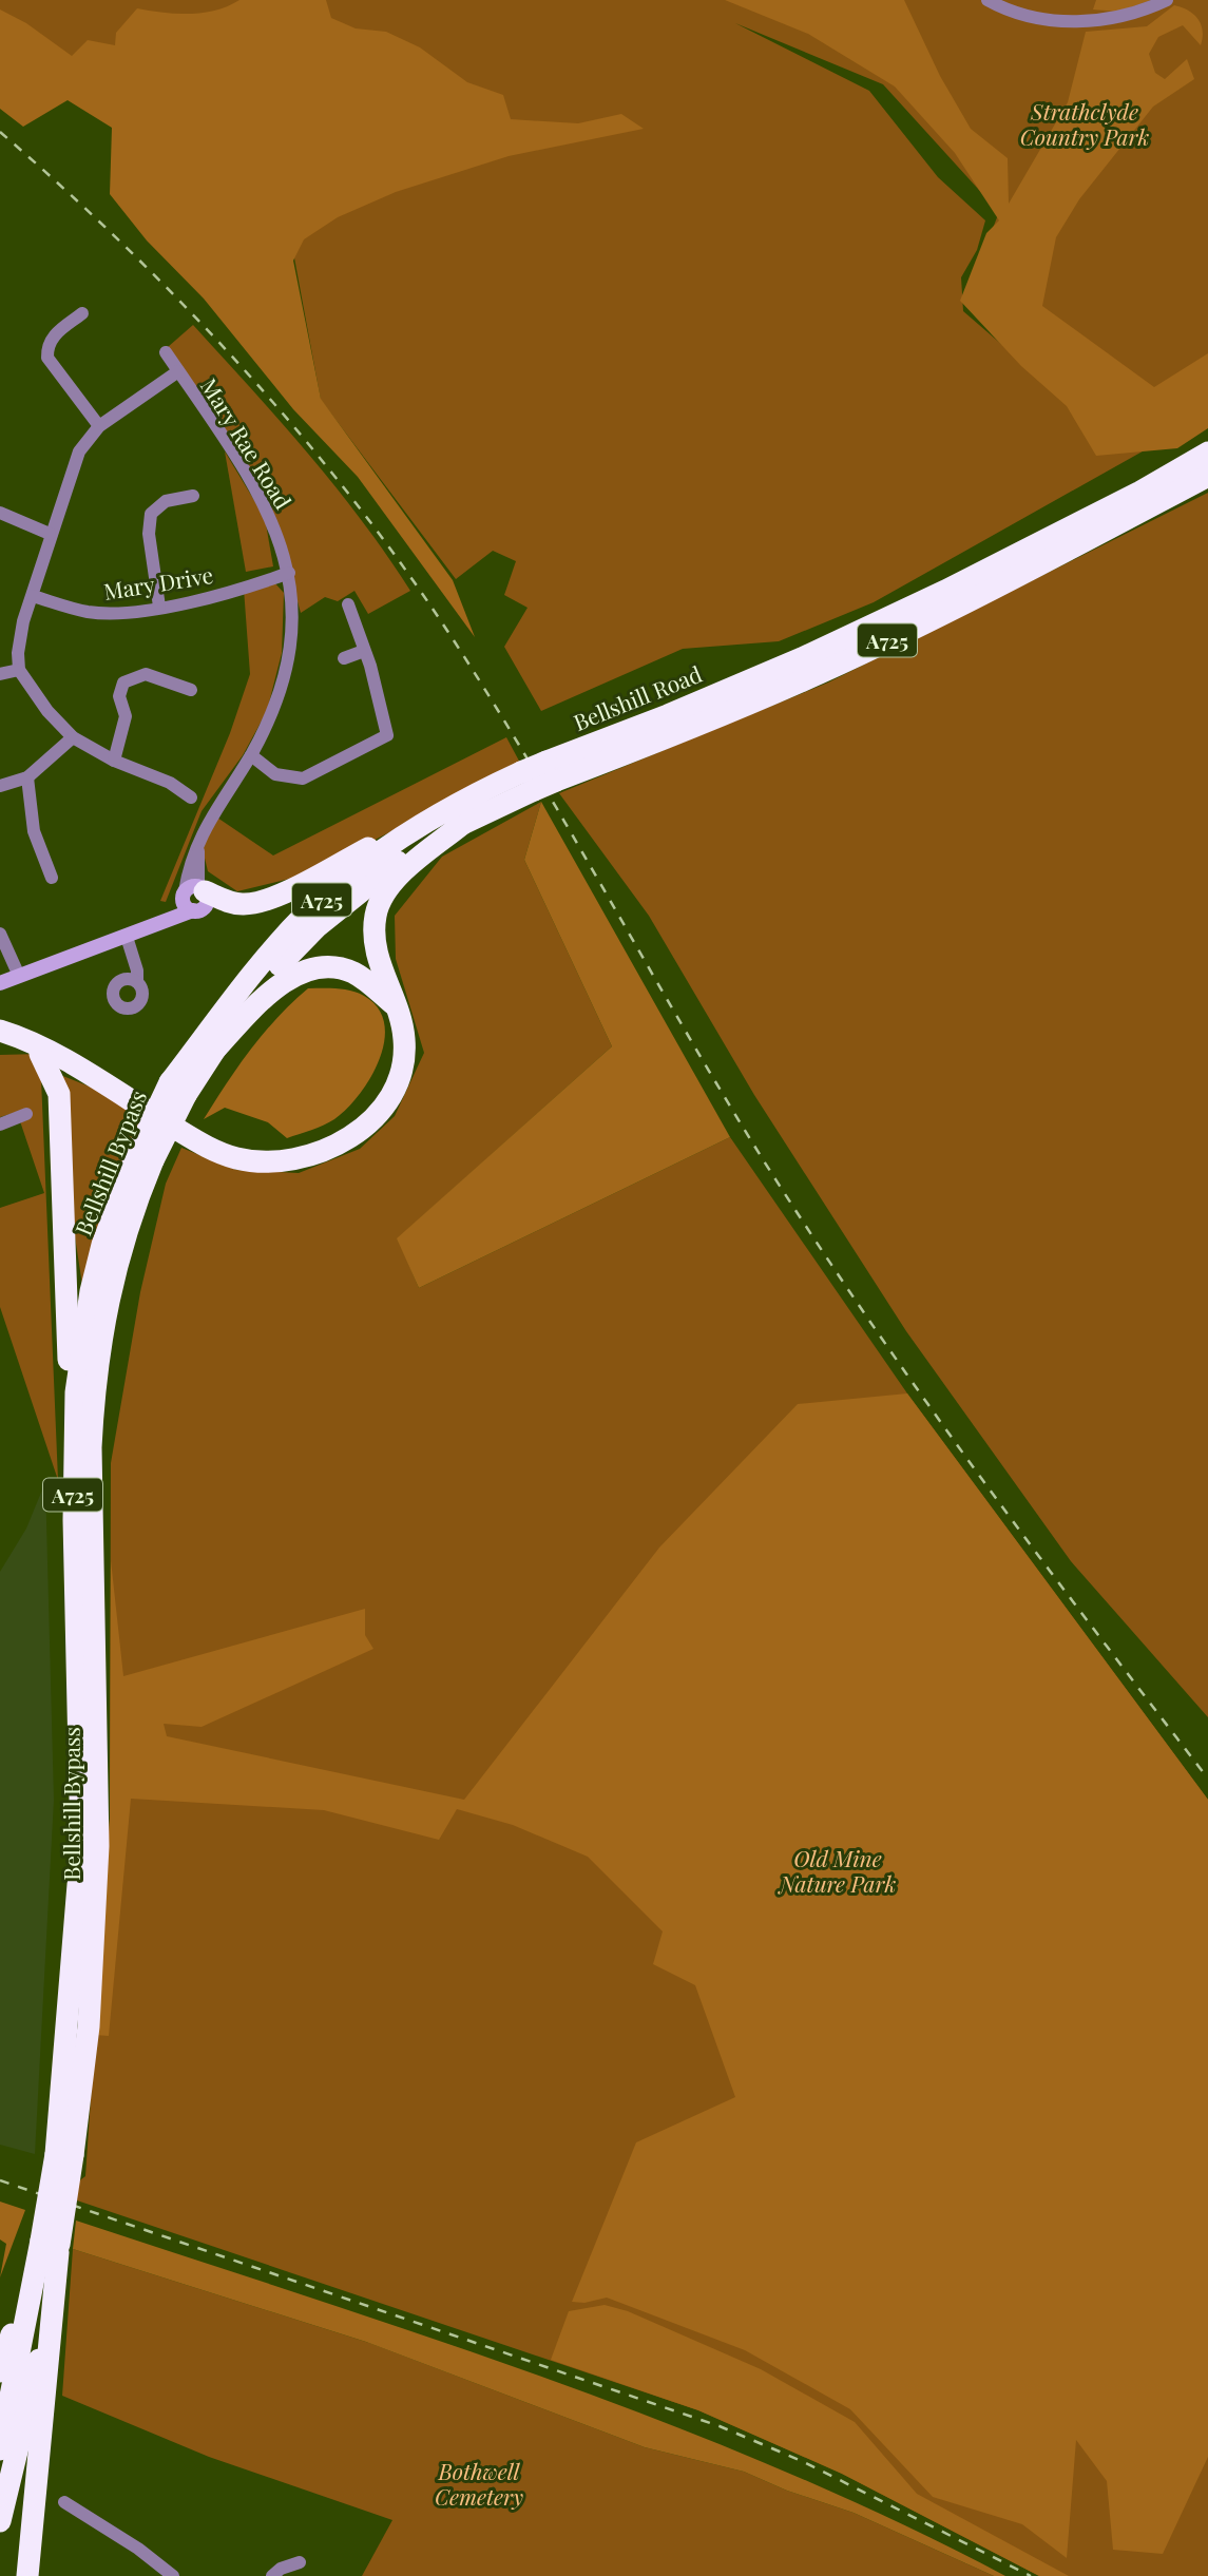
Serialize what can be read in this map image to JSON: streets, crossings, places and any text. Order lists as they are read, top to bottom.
{
  "streets": {
    "highway": ["A725", "Bellshill Road", "Bellshill Bypass"],
    "street": ["Mary Rae Road", "Mary Drive"]
  },
  "crossings": [
    ["Mary Rae Road", "Mary Drive"],
    ["Bellshill Road", "Bellshill Bypass"]
  ],
  "parks": ["Strathclyde Country Park", "Old Mine Nature Park", "Bothwell Cemetery"]
}
